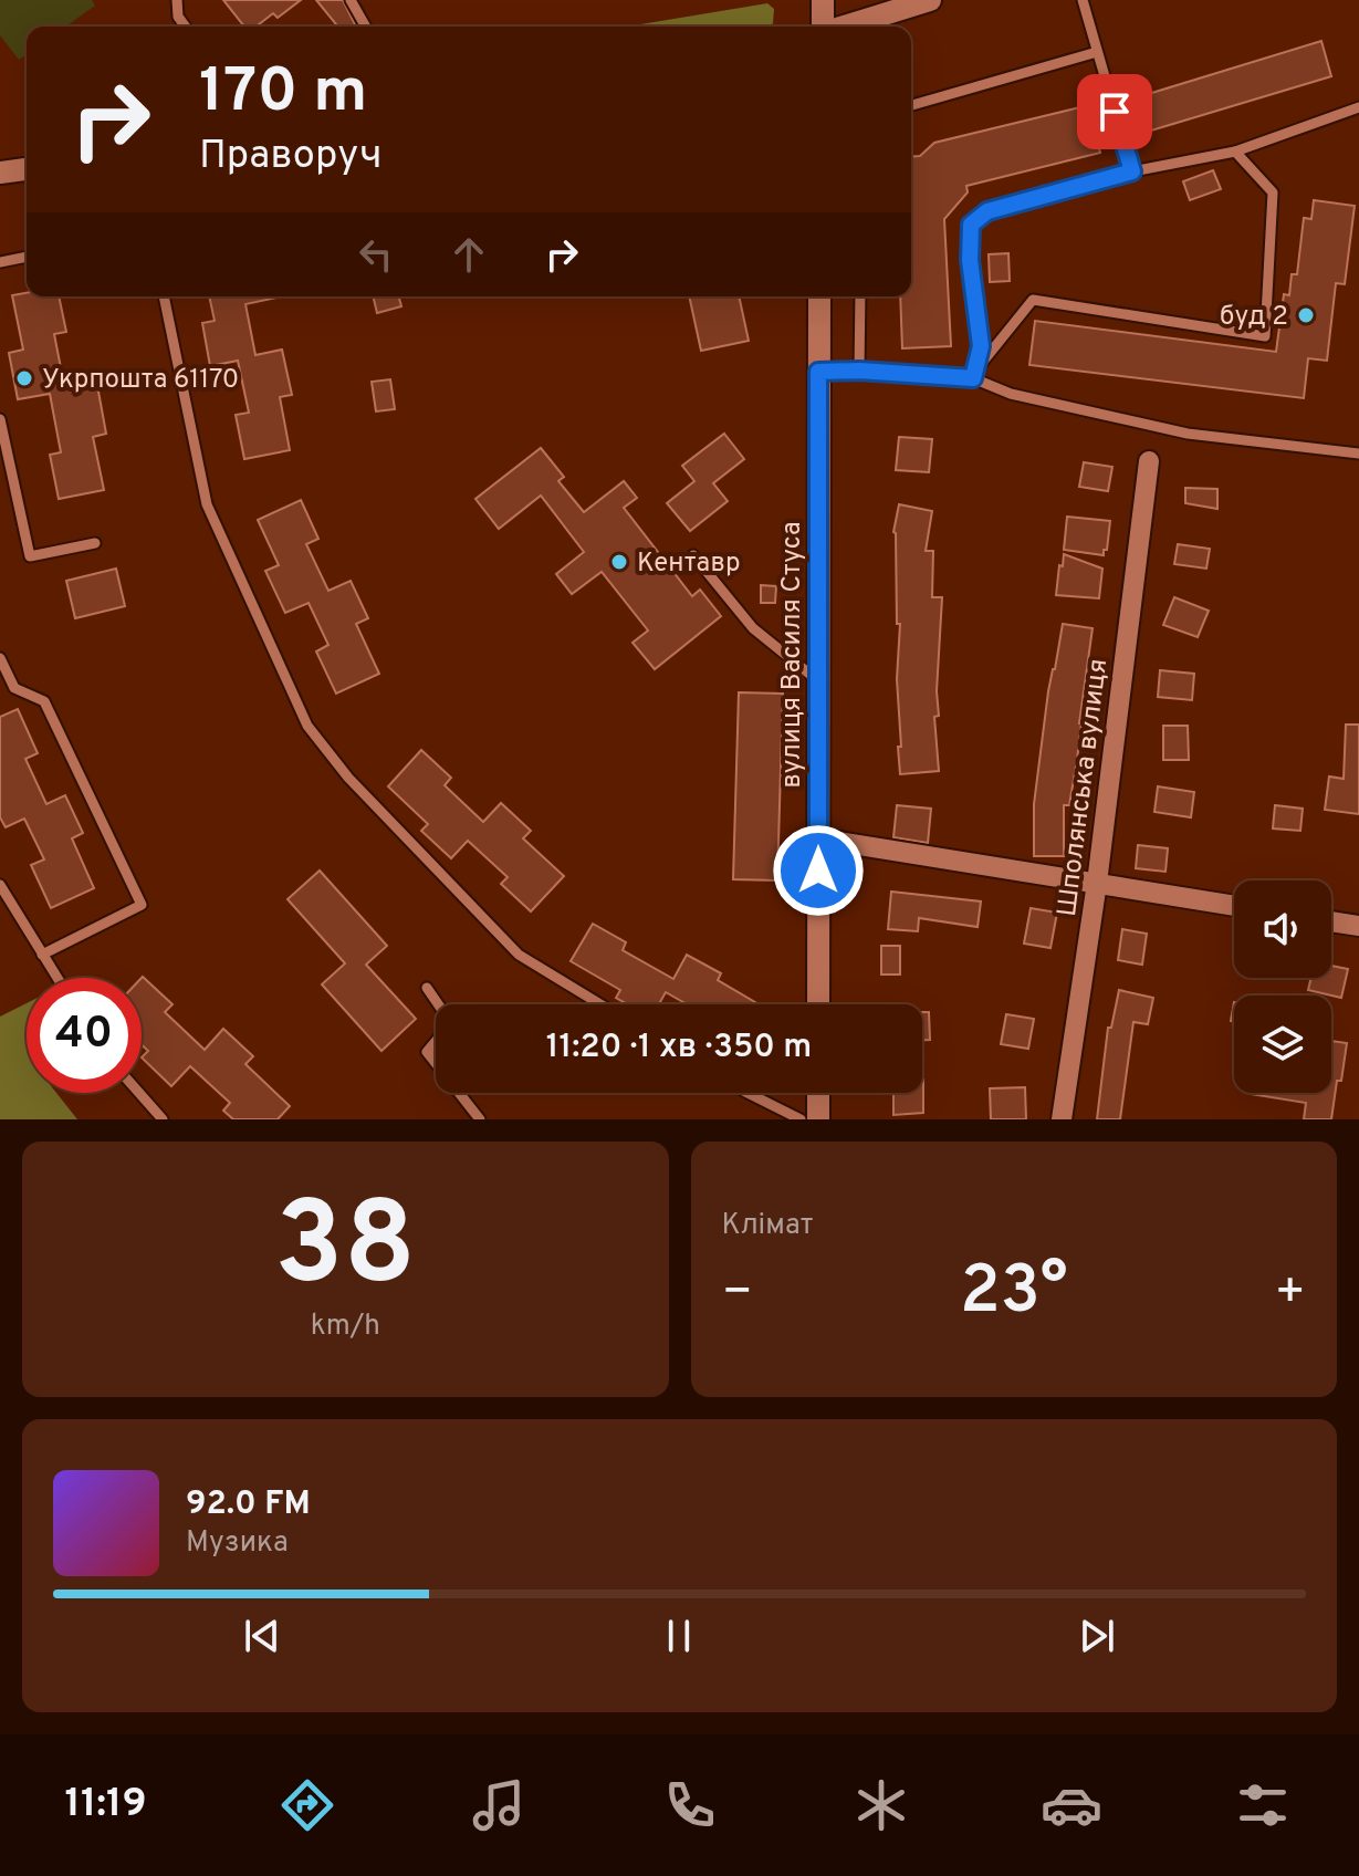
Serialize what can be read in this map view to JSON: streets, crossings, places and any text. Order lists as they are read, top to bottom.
{
  "streets": {
    "street": ["вулиця Василя Стуса", "Шполянська вулиця"]
  },
  "places": ["буд 2", "Укрпошта 61170", "Кентавр"],
  "page": {
    "turn": ["170 m", "Праворуч"],
    "limit": "40",
    "trip": "11:20 · 1 хв · 350 m",
    "tile": [
      ["38", "km/h"],
      "Клімат"
    ],
    "heat": ["−", "23°", "+"],
    "song": ["92.0 FM", "Музика"],
    "tabs": "11:19"
  }
}
